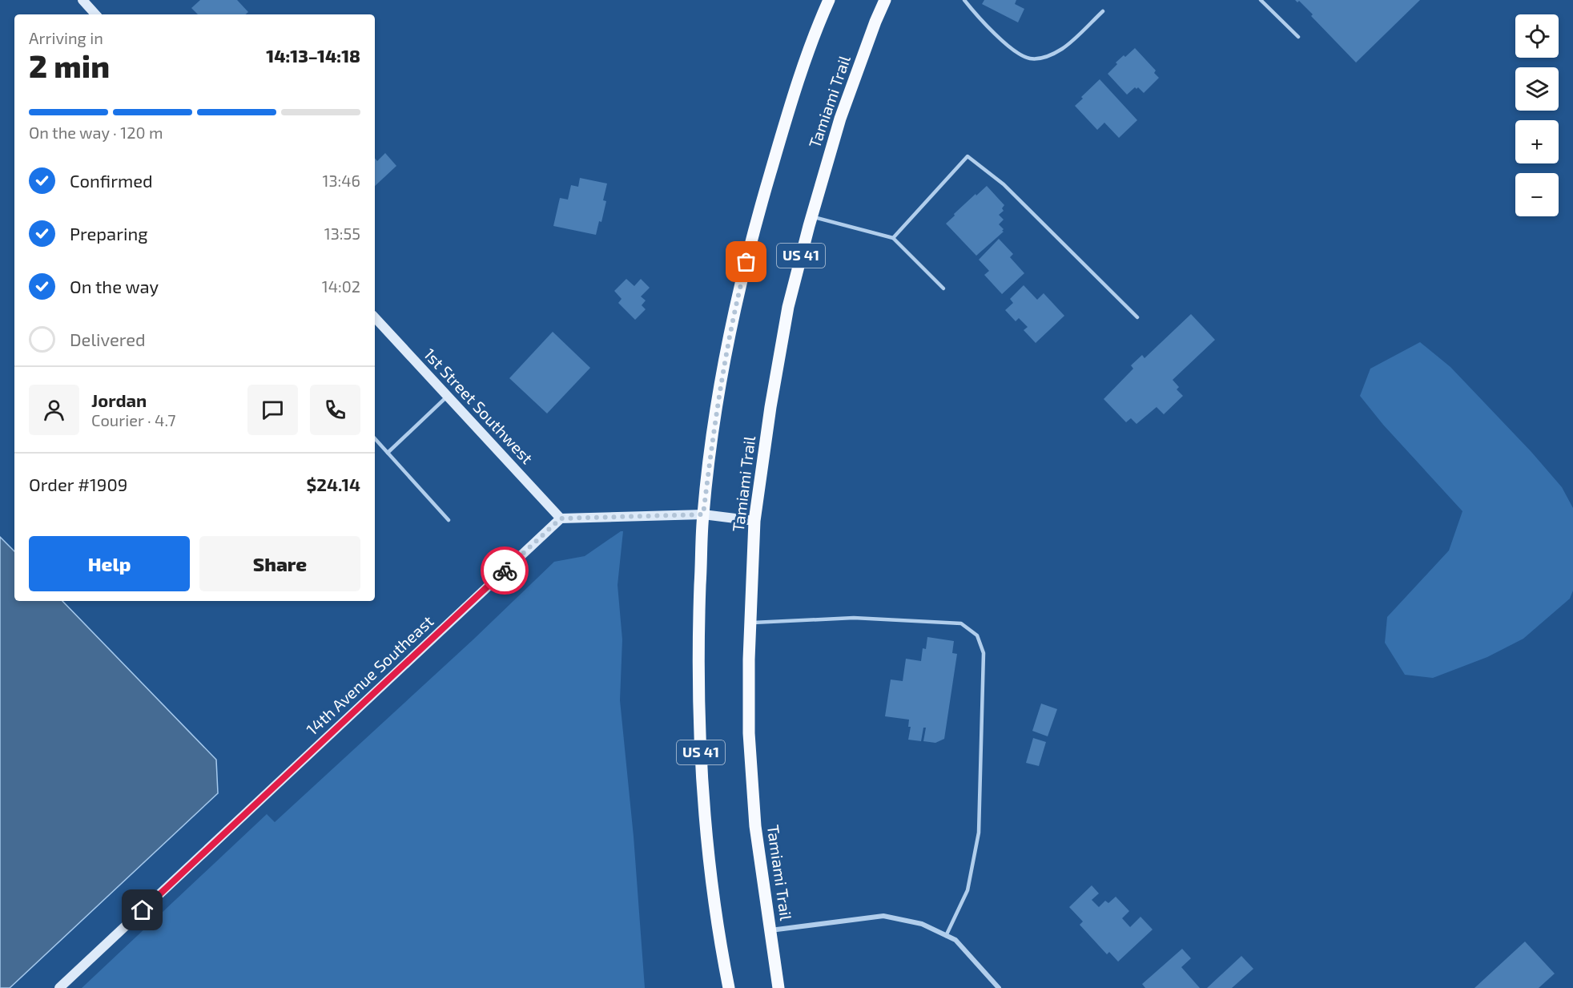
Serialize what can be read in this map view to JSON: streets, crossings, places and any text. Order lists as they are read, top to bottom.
{
  "streets": {
    "main road": ["Tamiami Trail", "US 41"],
    "street": ["1st Street Southwest", "14th Avenue Southeast"]
  },
  "crossings": [
    ["1st Street Southwest", "14th Avenue Southeast"]
  ],
  "page": {
    "map_buttons": ["+", "−"],
    "heading": ["2 min", "Arriving in", "14:13–14:18"],
    "panel": [
      "Jordan",
      "Courier · 4.7",
      "Order #1909",
      "$24.14"
    ],
    "bar": "On the way · 120 m",
    "list": [
      ["Confirmed", "13:46"],
      ["Preparing", "13:55"],
      ["On the way", "14:02"],
      "Delivered"
    ],
    "buttons": ["Help", "Share"]
  }
}
